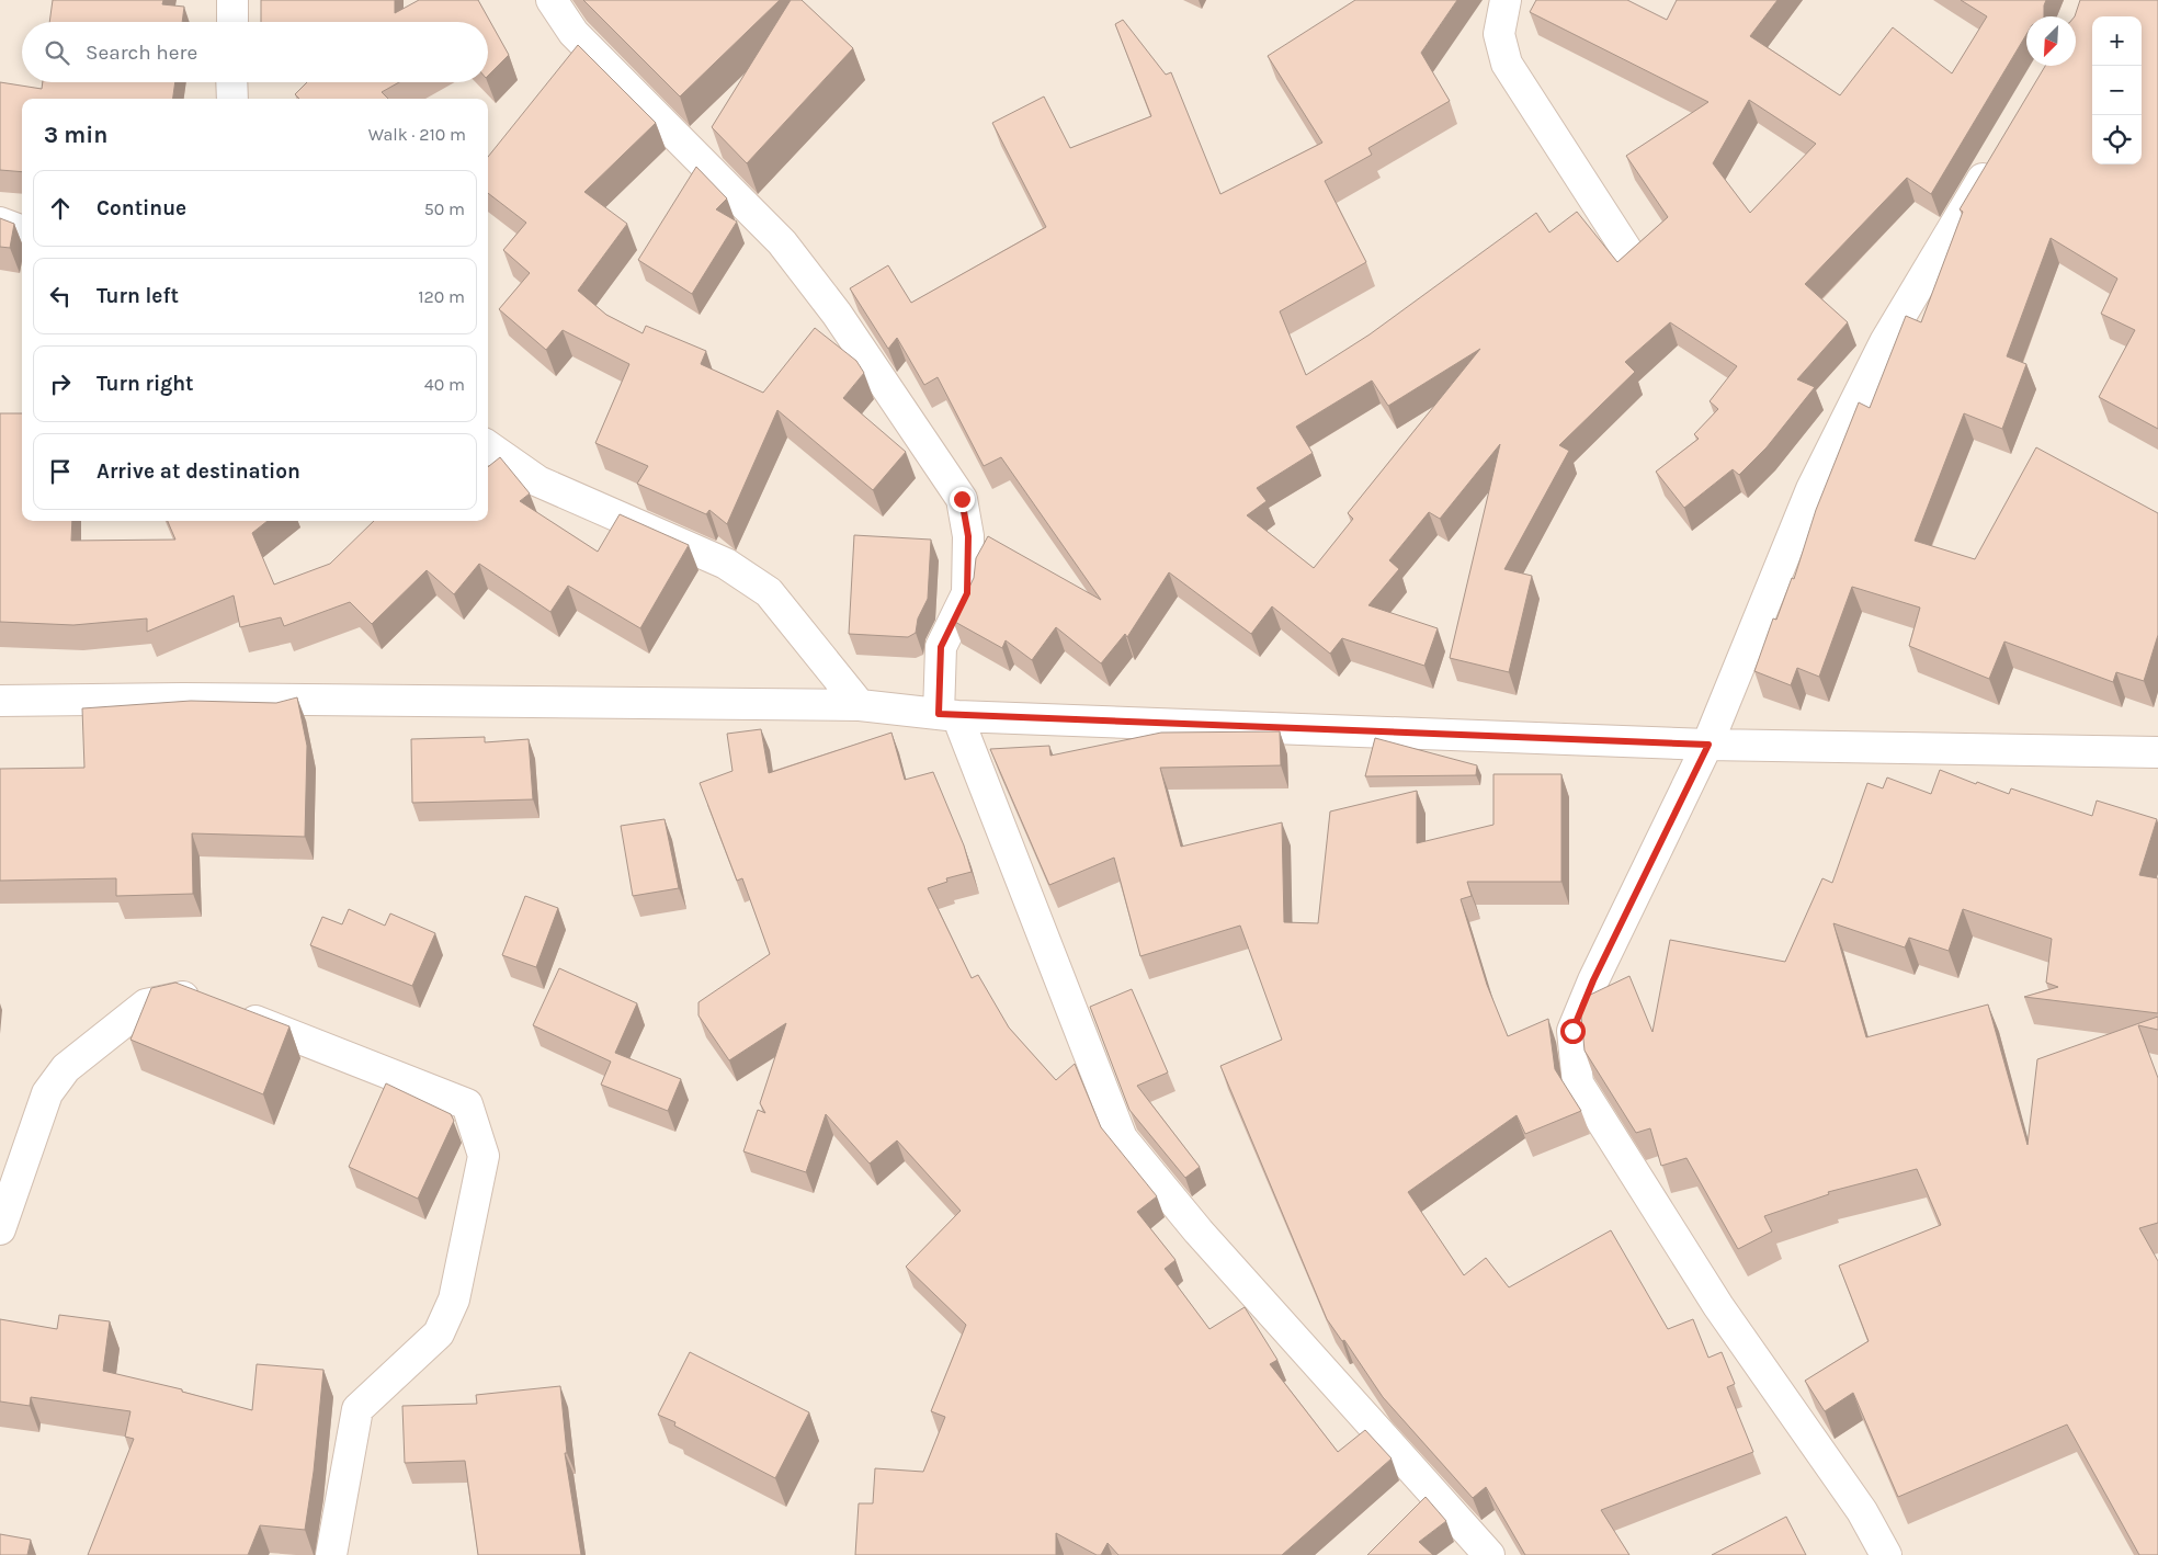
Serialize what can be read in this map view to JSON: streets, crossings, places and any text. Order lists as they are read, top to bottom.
{
  "north": "bottom left",
  "page": {
    "map_buttons": ["+", "−"],
    "search": "Search here",
    "heading": ["3 min", "Walk · 210 m"],
    "list": [
      ["Continue", "50 m"],
      ["Turn left", "120 m"],
      ["Turn right", "40 m"],
      "Arrive at destination"
    ]
  }
}
